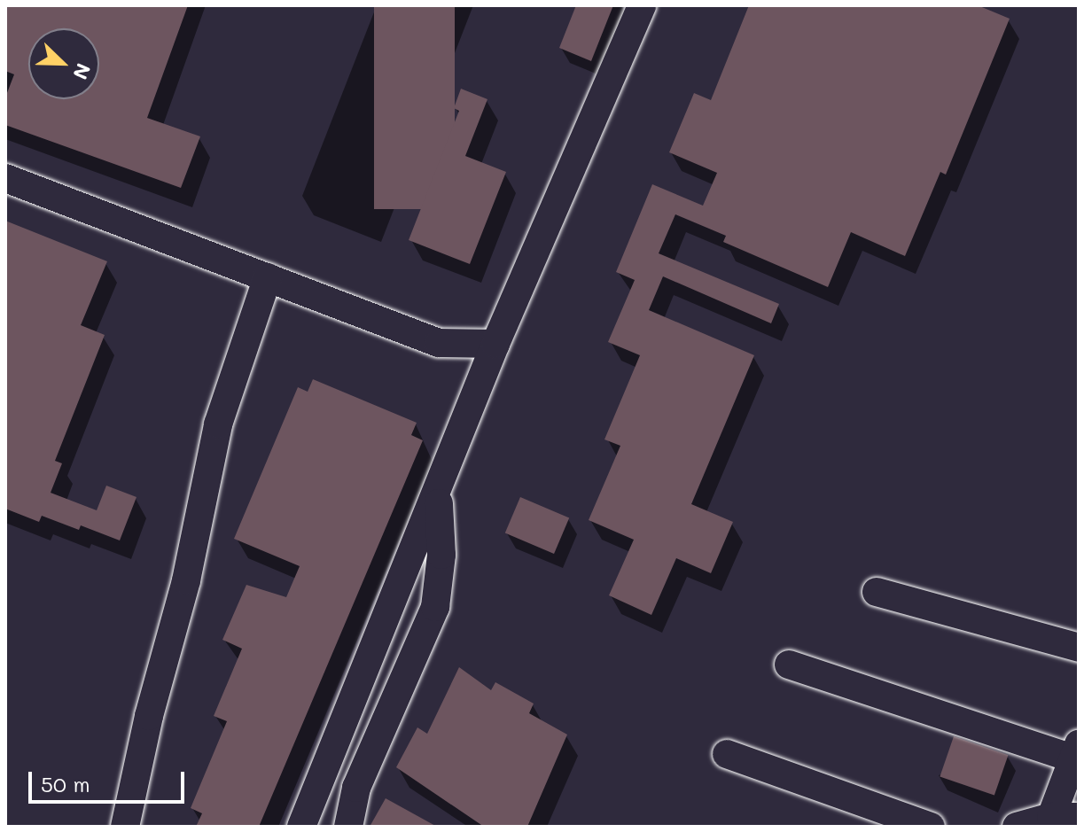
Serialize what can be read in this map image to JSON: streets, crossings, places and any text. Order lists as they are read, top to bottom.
{
  "scale_bar": "50 m",
  "north": "bottom right"
}
